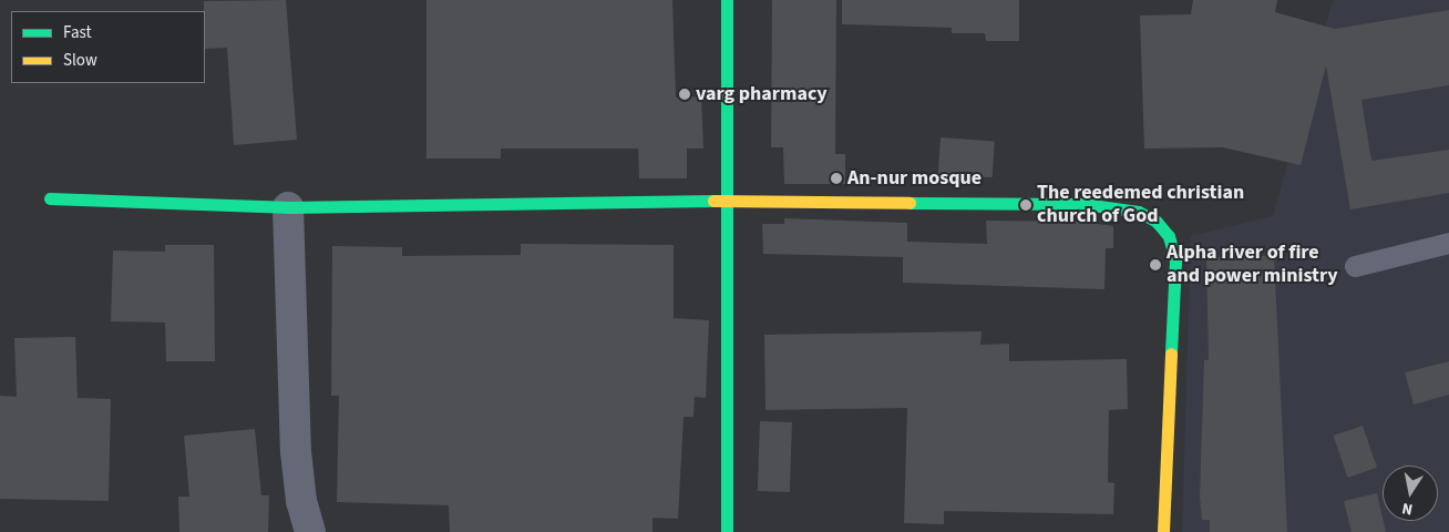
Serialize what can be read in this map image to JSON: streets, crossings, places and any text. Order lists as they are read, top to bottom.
{
  "places": [
    "varg pharmacy",
    "An-nur mosque",
    "The reedemed christian church of God",
    "Alpha river of fire and power ministry"
  ],
  "legend": ["Fast", "Slow"],
  "north": "bottom"
}
